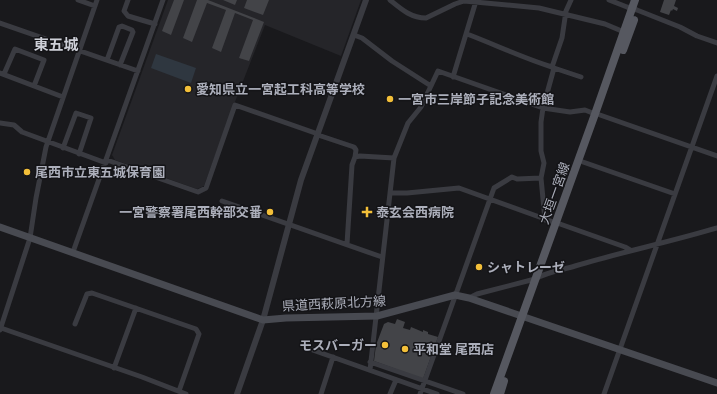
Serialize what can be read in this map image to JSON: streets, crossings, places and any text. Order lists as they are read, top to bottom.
{
  "streets": {
    "main road": ["大垣一宮線", "県道西萩原北方線"]
  },
  "crossings": [
    ["大垣一宮線", "県道西萩原北方線"]
  ],
  "districts": ["東五城"],
  "places": {
    "other": [
      "愛知県立一宮起工科高等学校",
      "一宮市三岸節子記念美術館",
      "尾西市立東五城保育園",
      "一宮警察署尾西幹部交番",
      "シャトレーゼ",
      "モスバーガー",
      "平和堂 尾西店"
    ],
    "health": ["泰玄会西病院"]
  }
}
